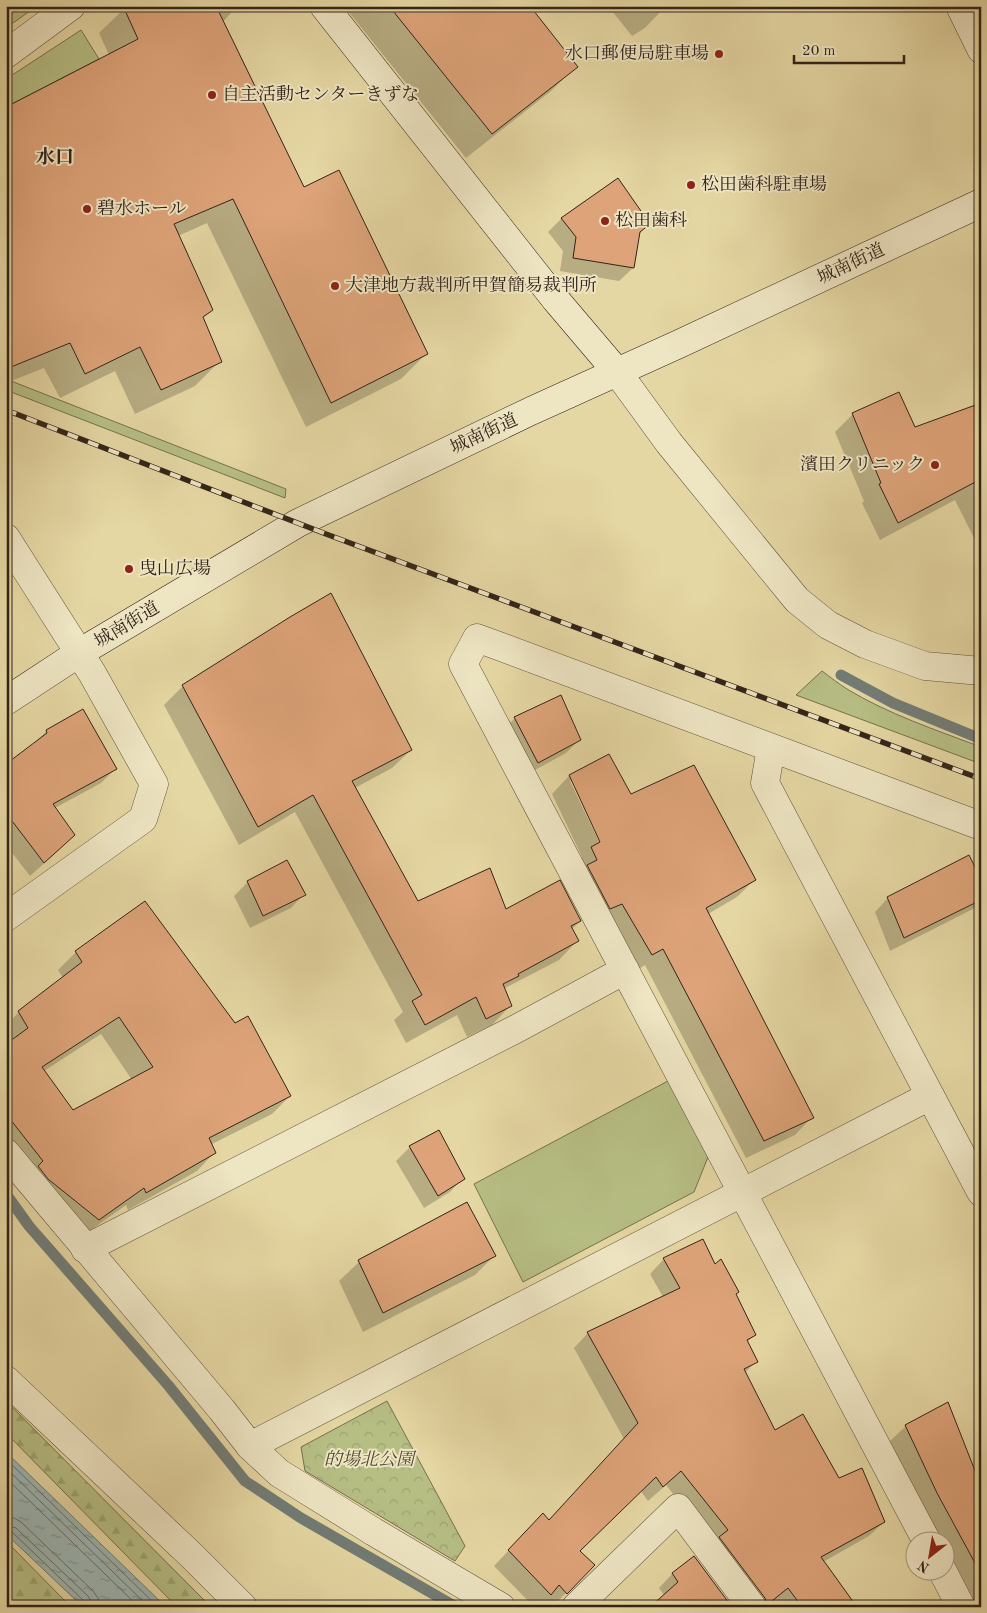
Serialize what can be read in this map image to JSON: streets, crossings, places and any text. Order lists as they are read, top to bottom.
{
  "streets": {
    "street": ["城南街道"]
  },
  "districts": ["水口"],
  "parks": ["的場北公園"],
  "places": [
    "水口郵便局駐車場",
    "自主活動センターきずな",
    "松田歯科駐車場",
    "碧水ホール",
    "松田歯科",
    "大津地方裁判所甲賀簡易裁判所",
    "濱田クリニック",
    "曳山広場"
  ],
  "scale_bar": "20 m",
  "north": "bottom left"
}
